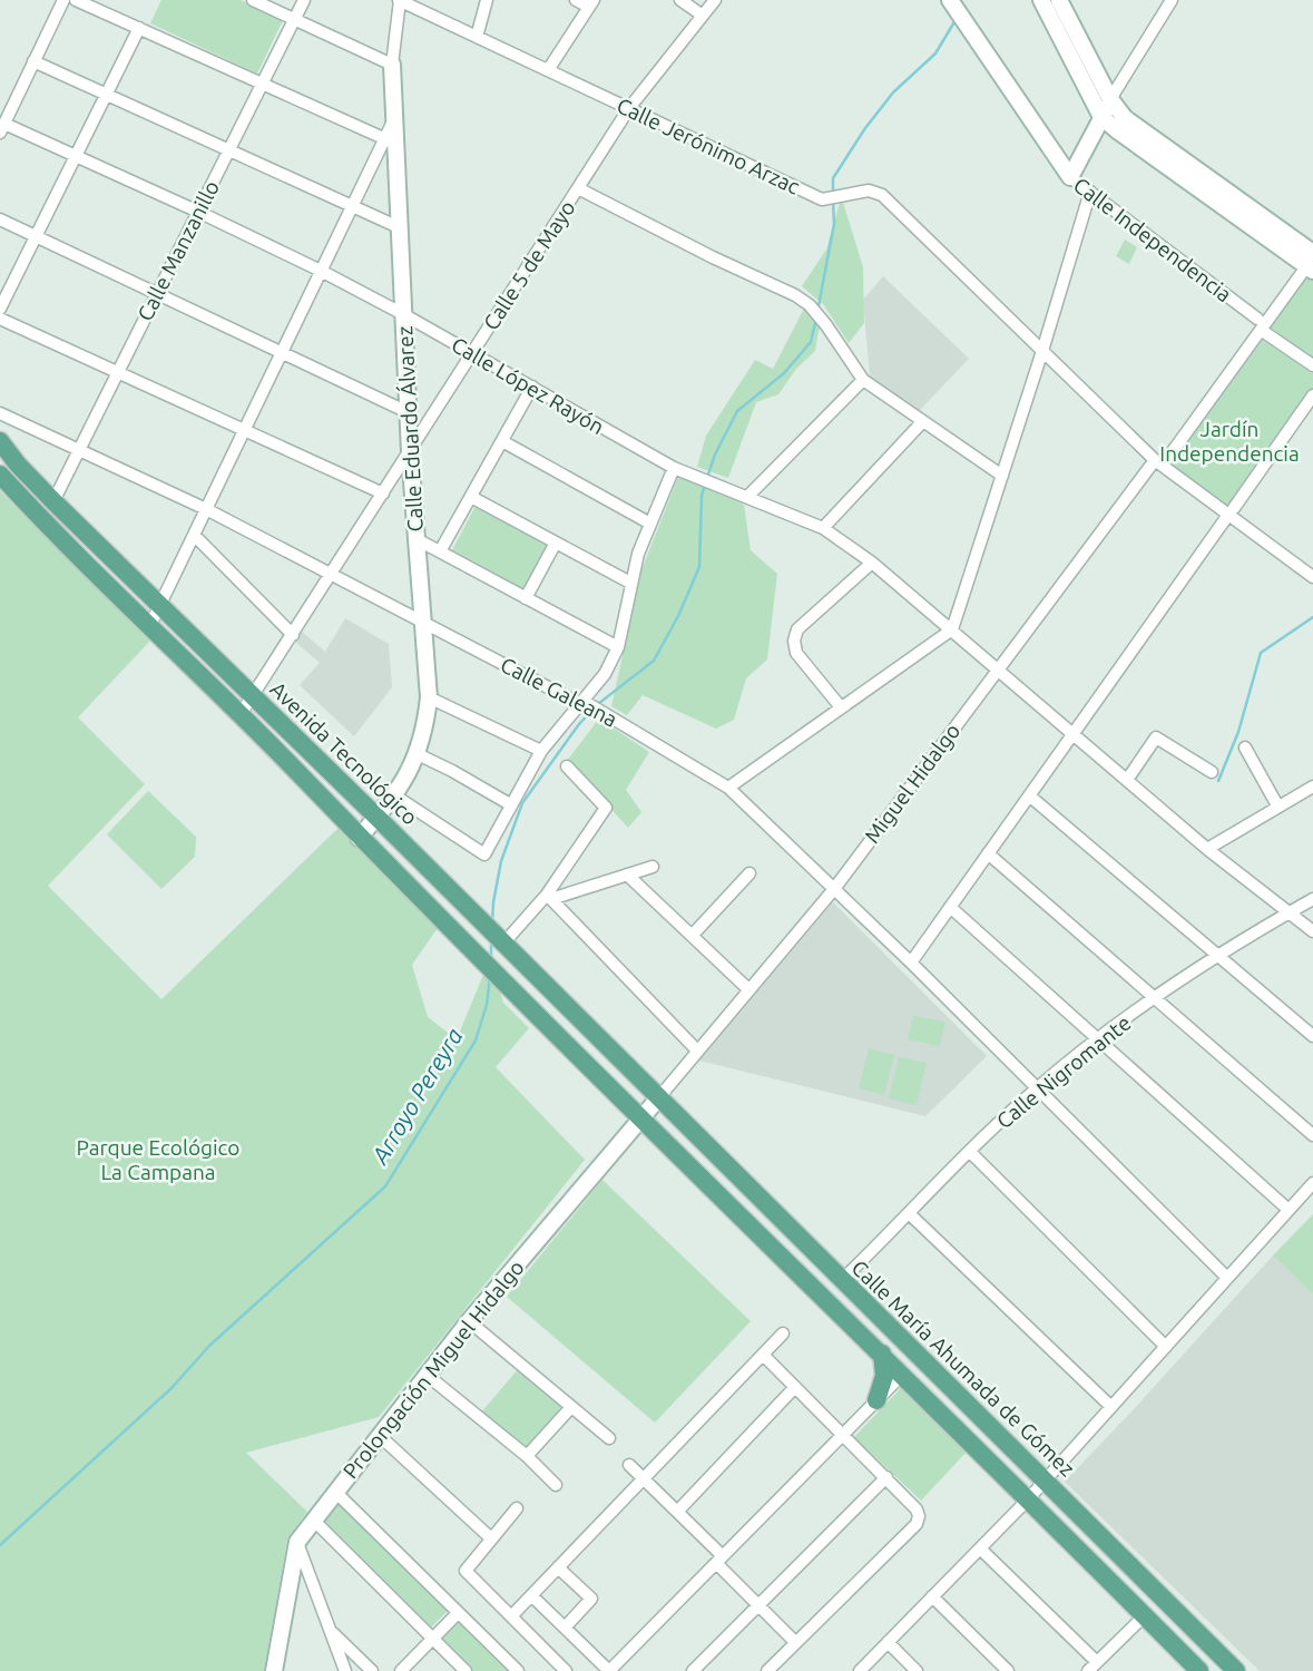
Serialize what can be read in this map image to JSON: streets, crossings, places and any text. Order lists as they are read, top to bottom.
{
  "streets": {
    "main road": [
      "Calle Independencia",
      "Calle Eduardo Álvarez",
      "Avenida Tecnológico",
      "Calle María Ahumada de Gómez",
      "Prolongación Miguel Hidalgo"
    ],
    "street": [
      "Calle Jerónimo Arzac",
      "Calle Manzanillo",
      "Calle 5 de Mayo",
      "Calle López Rayón",
      "Calle Galeana",
      "Miguel Hidalgo",
      "Calle Nigromante"
    ]
  },
  "crossings": [
    ["Calle Jerónimo Arzac", "Calle 5 de Mayo"],
    ["Calle Jerónimo Arzac", "Calle Eduardo Álvarez"],
    ["Calle Jerónimo Arzac", "Miguel Hidalgo"],
    ["Calle Independencia", "Miguel Hidalgo"],
    ["Calle Manzanillo", "Calle López Rayón"],
    ["Calle Manzanillo", "Calle Galeana"],
    ["Calle Manzanillo", "Avenida Tecnológico"],
    ["Calle 5 de Mayo", "Calle López Rayón"],
    ["Calle 5 de Mayo", "Calle Eduardo Álvarez"],
    ["Calle 5 de Mayo", "Calle Galeana"],
    ["Calle 5 de Mayo", "Avenida Tecnológico"],
    ["Calle López Rayón", "Calle Eduardo Álvarez"],
    ["Calle López Rayón", "Miguel Hidalgo"],
    ["Calle López Rayón", "Calle Nigromante"],
    ["Calle Eduardo Álvarez", "Calle Galeana"],
    ["Calle Eduardo Álvarez", "Avenida Tecnológico"],
    ["Calle Galeana", "Miguel Hidalgo"],
    ["Calle Galeana", "Calle Nigromante"],
    ["Avenida Tecnológico", "Miguel Hidalgo"],
    ["Avenida Tecnológico", "Calle María Ahumada de Gómez"],
    ["Avenida Tecnológico", "Prolongación Miguel Hidalgo"],
    ["Miguel Hidalgo", "Calle María Ahumada de Gómez"],
    ["Miguel Hidalgo", "Prolongación Miguel Hidalgo"],
    ["Calle Nigromante", "Calle María Ahumada de Gómez"],
    ["Calle María Ahumada de Gómez", "Prolongación Miguel Hidalgo"]
  ],
  "water": ["Arroyo Pereyra"],
  "parks": ["Jardín Independencia", "Parque Ecológico La Campana"]
}
